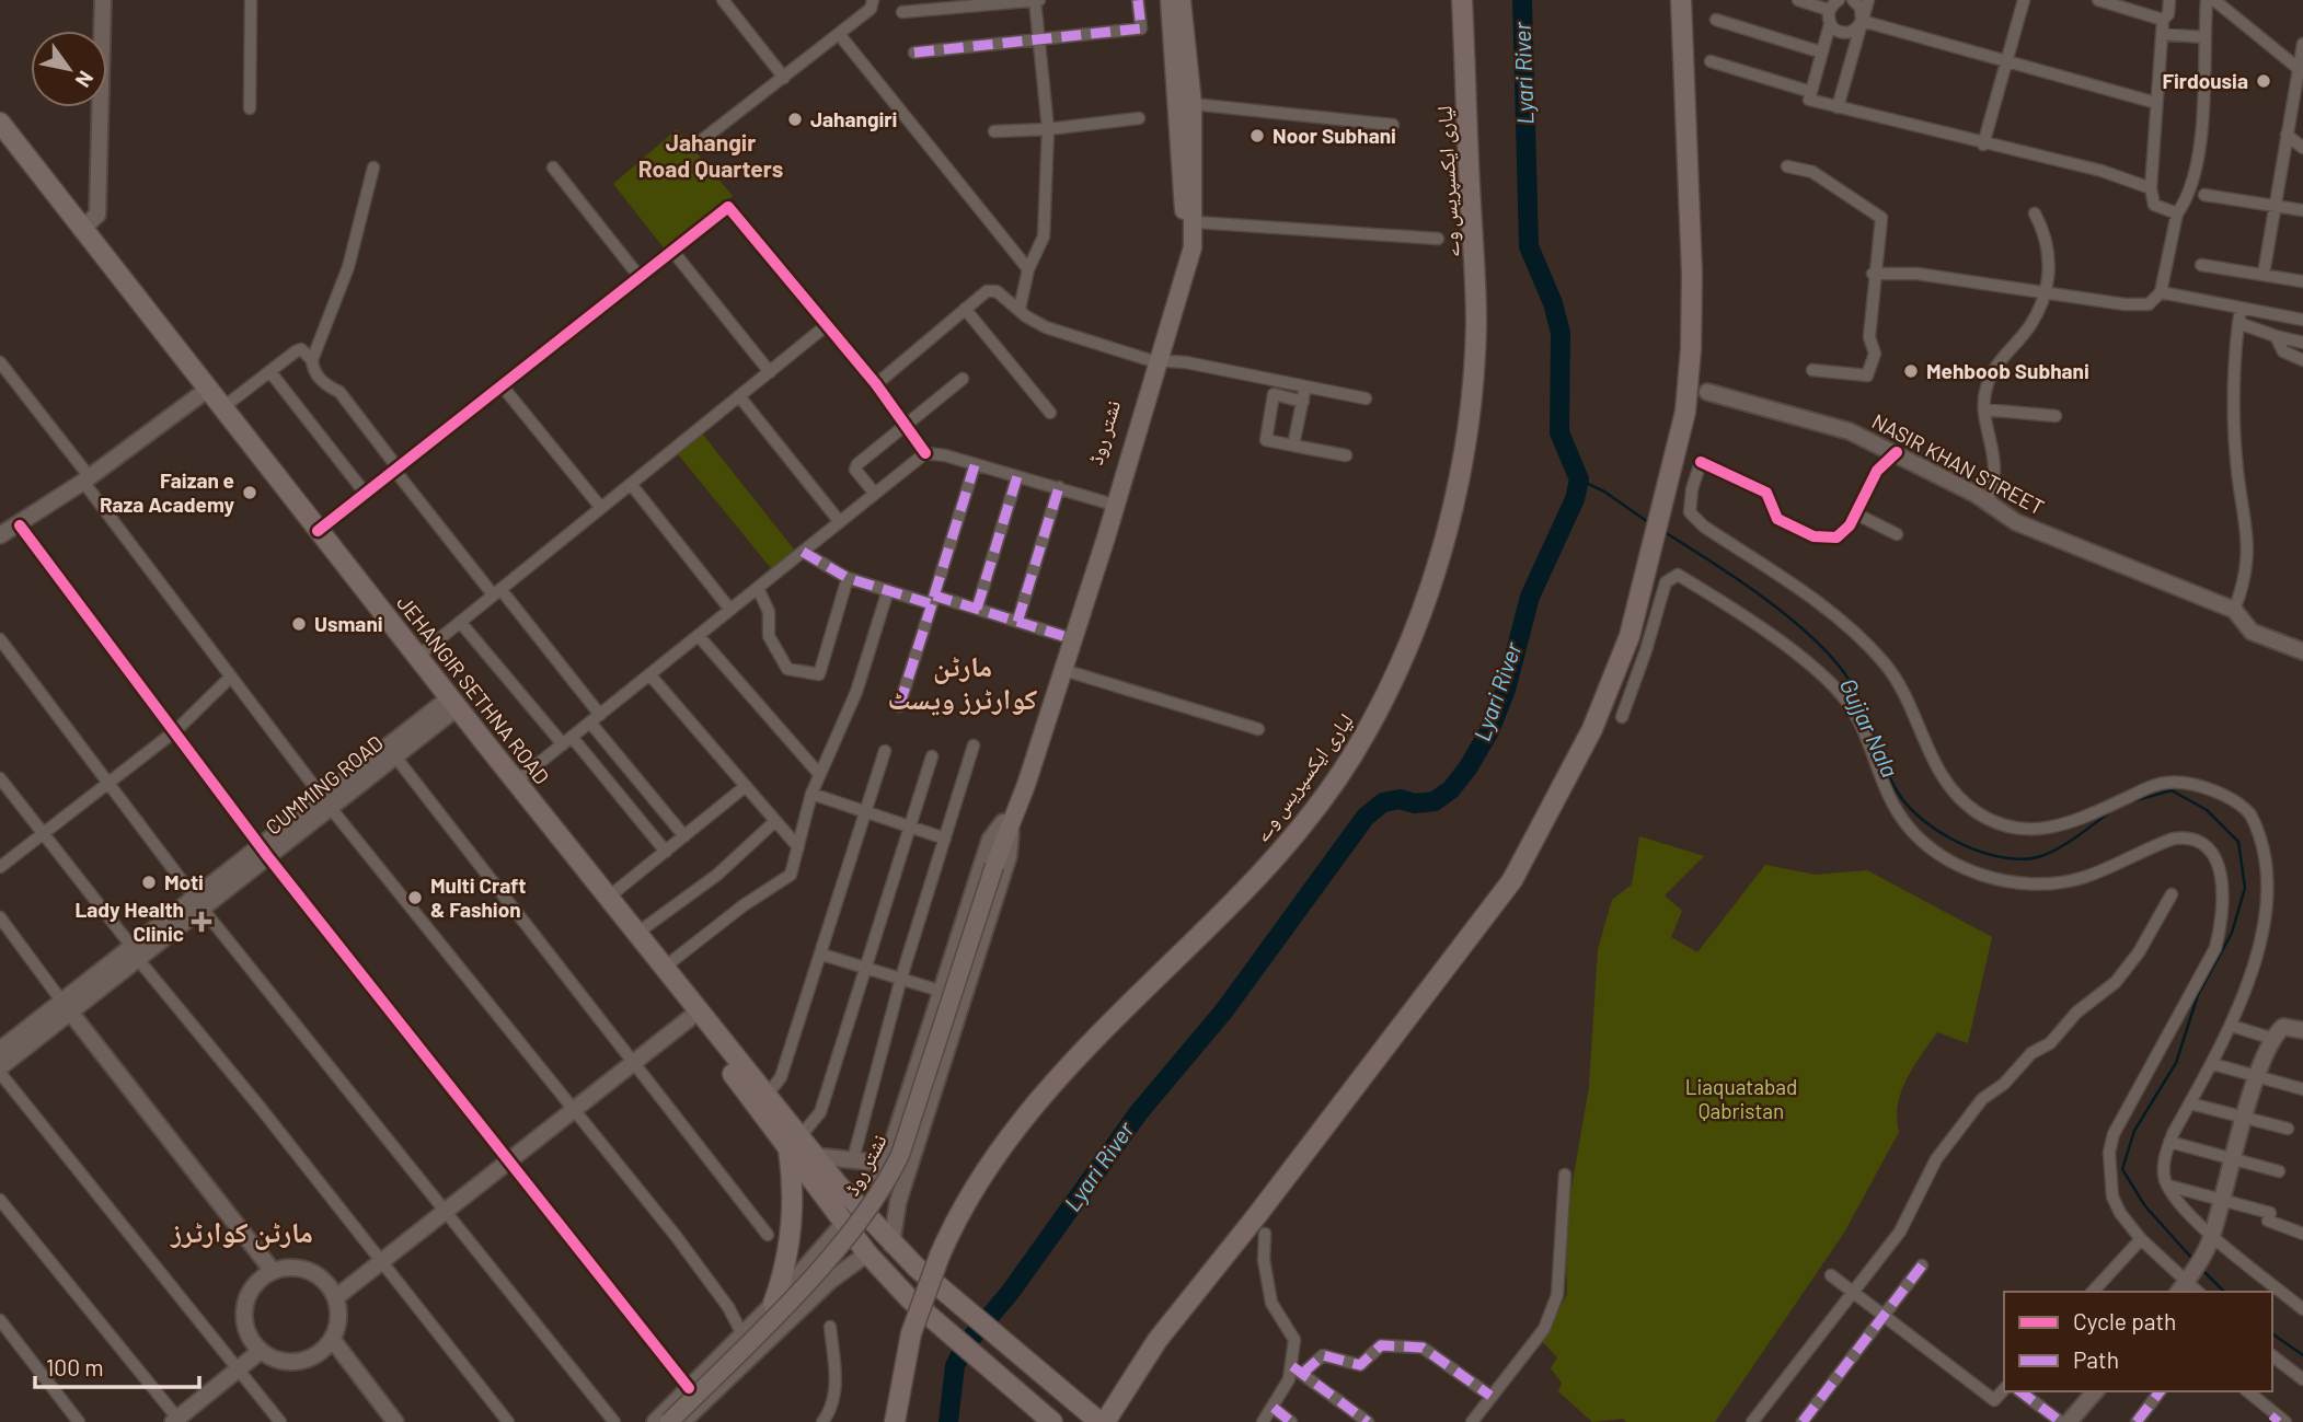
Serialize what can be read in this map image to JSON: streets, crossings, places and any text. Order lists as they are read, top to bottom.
{
  "streets": {
    "highway": ["لیاری ایکسپریس وے", "JEHANGIR SETHNA ROAD"],
    "main road": ["نشتر روڈ"],
    "street": ["NASIR KHAN STREET", "CUMMING ROAD"]
  },
  "crossings": [
    ["نشتر روڈ", "JEHANGIR SETHNA ROAD"],
    ["JEHANGIR SETHNA ROAD", "CUMMING ROAD"]
  ],
  "districts": ["Jahangir Road Quarters", "مارٹن کوارٹرز ویسٹ", "مارٹن کوارٹرز"],
  "water": ["Lyari River", "Gujjar Nala"],
  "parks": ["Liaquatabad Qabristan"],
  "places": {
    "other": [
      "Firdousia",
      "Jahangiri",
      "Noor Subhani",
      "Mehboob Subhani",
      "Faizan e Raza Academy",
      "Usmani",
      "Moti",
      "Multi Craft & Fashion"
    ],
    "health": ["Lady Health Clinic"]
  },
  "legend": ["Cycle path", "Path"],
  "scale_bar": "100 m",
  "north": "bottom right"
}
